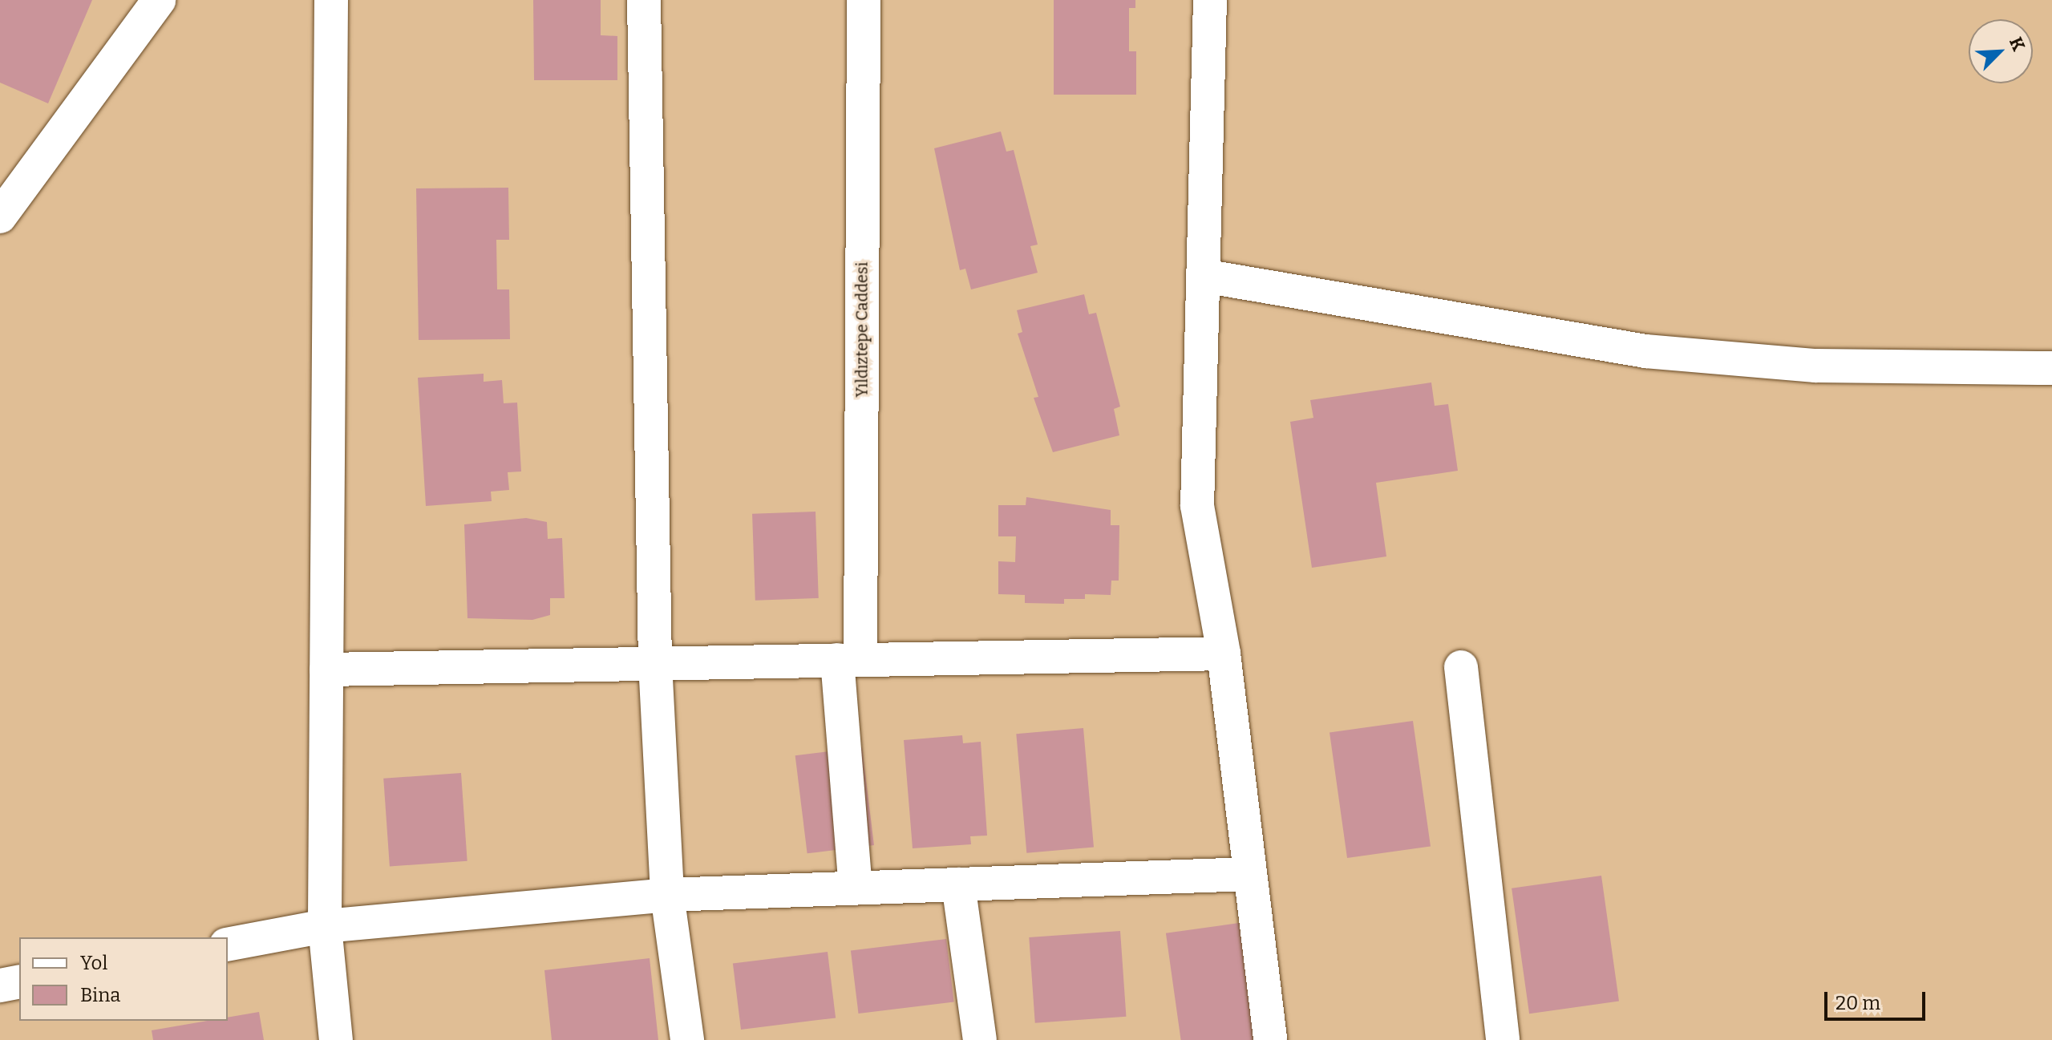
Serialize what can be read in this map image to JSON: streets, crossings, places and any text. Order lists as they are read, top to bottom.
{
  "streets": {
    "street": ["Yıldıztepe Caddesi"]
  },
  "legend": ["Yol", "Bina"],
  "scale_bar": "20 m",
  "north": "top right"
}
